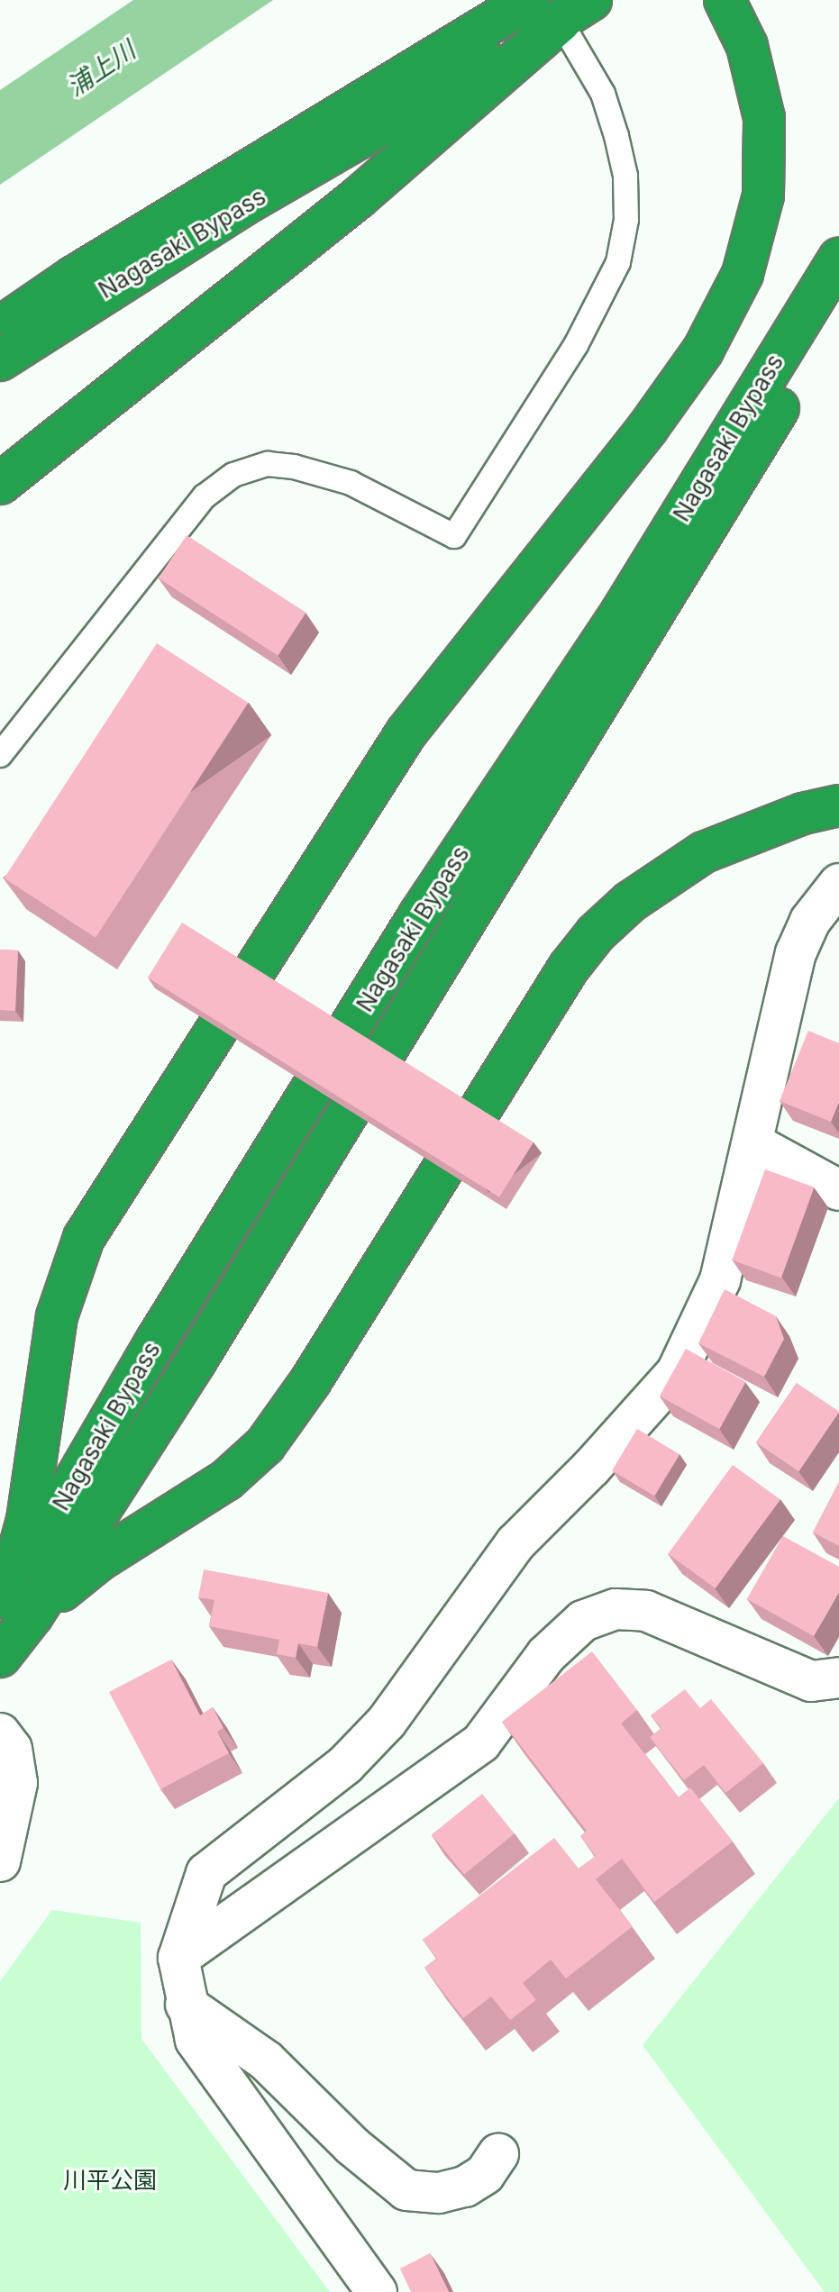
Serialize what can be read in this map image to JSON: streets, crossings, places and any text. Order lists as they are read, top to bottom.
{
  "streets": {
    "highway": ["Nagasaki Bypass"]
  },
  "water": ["浦上川"],
  "parks": ["川平公園"]
}
